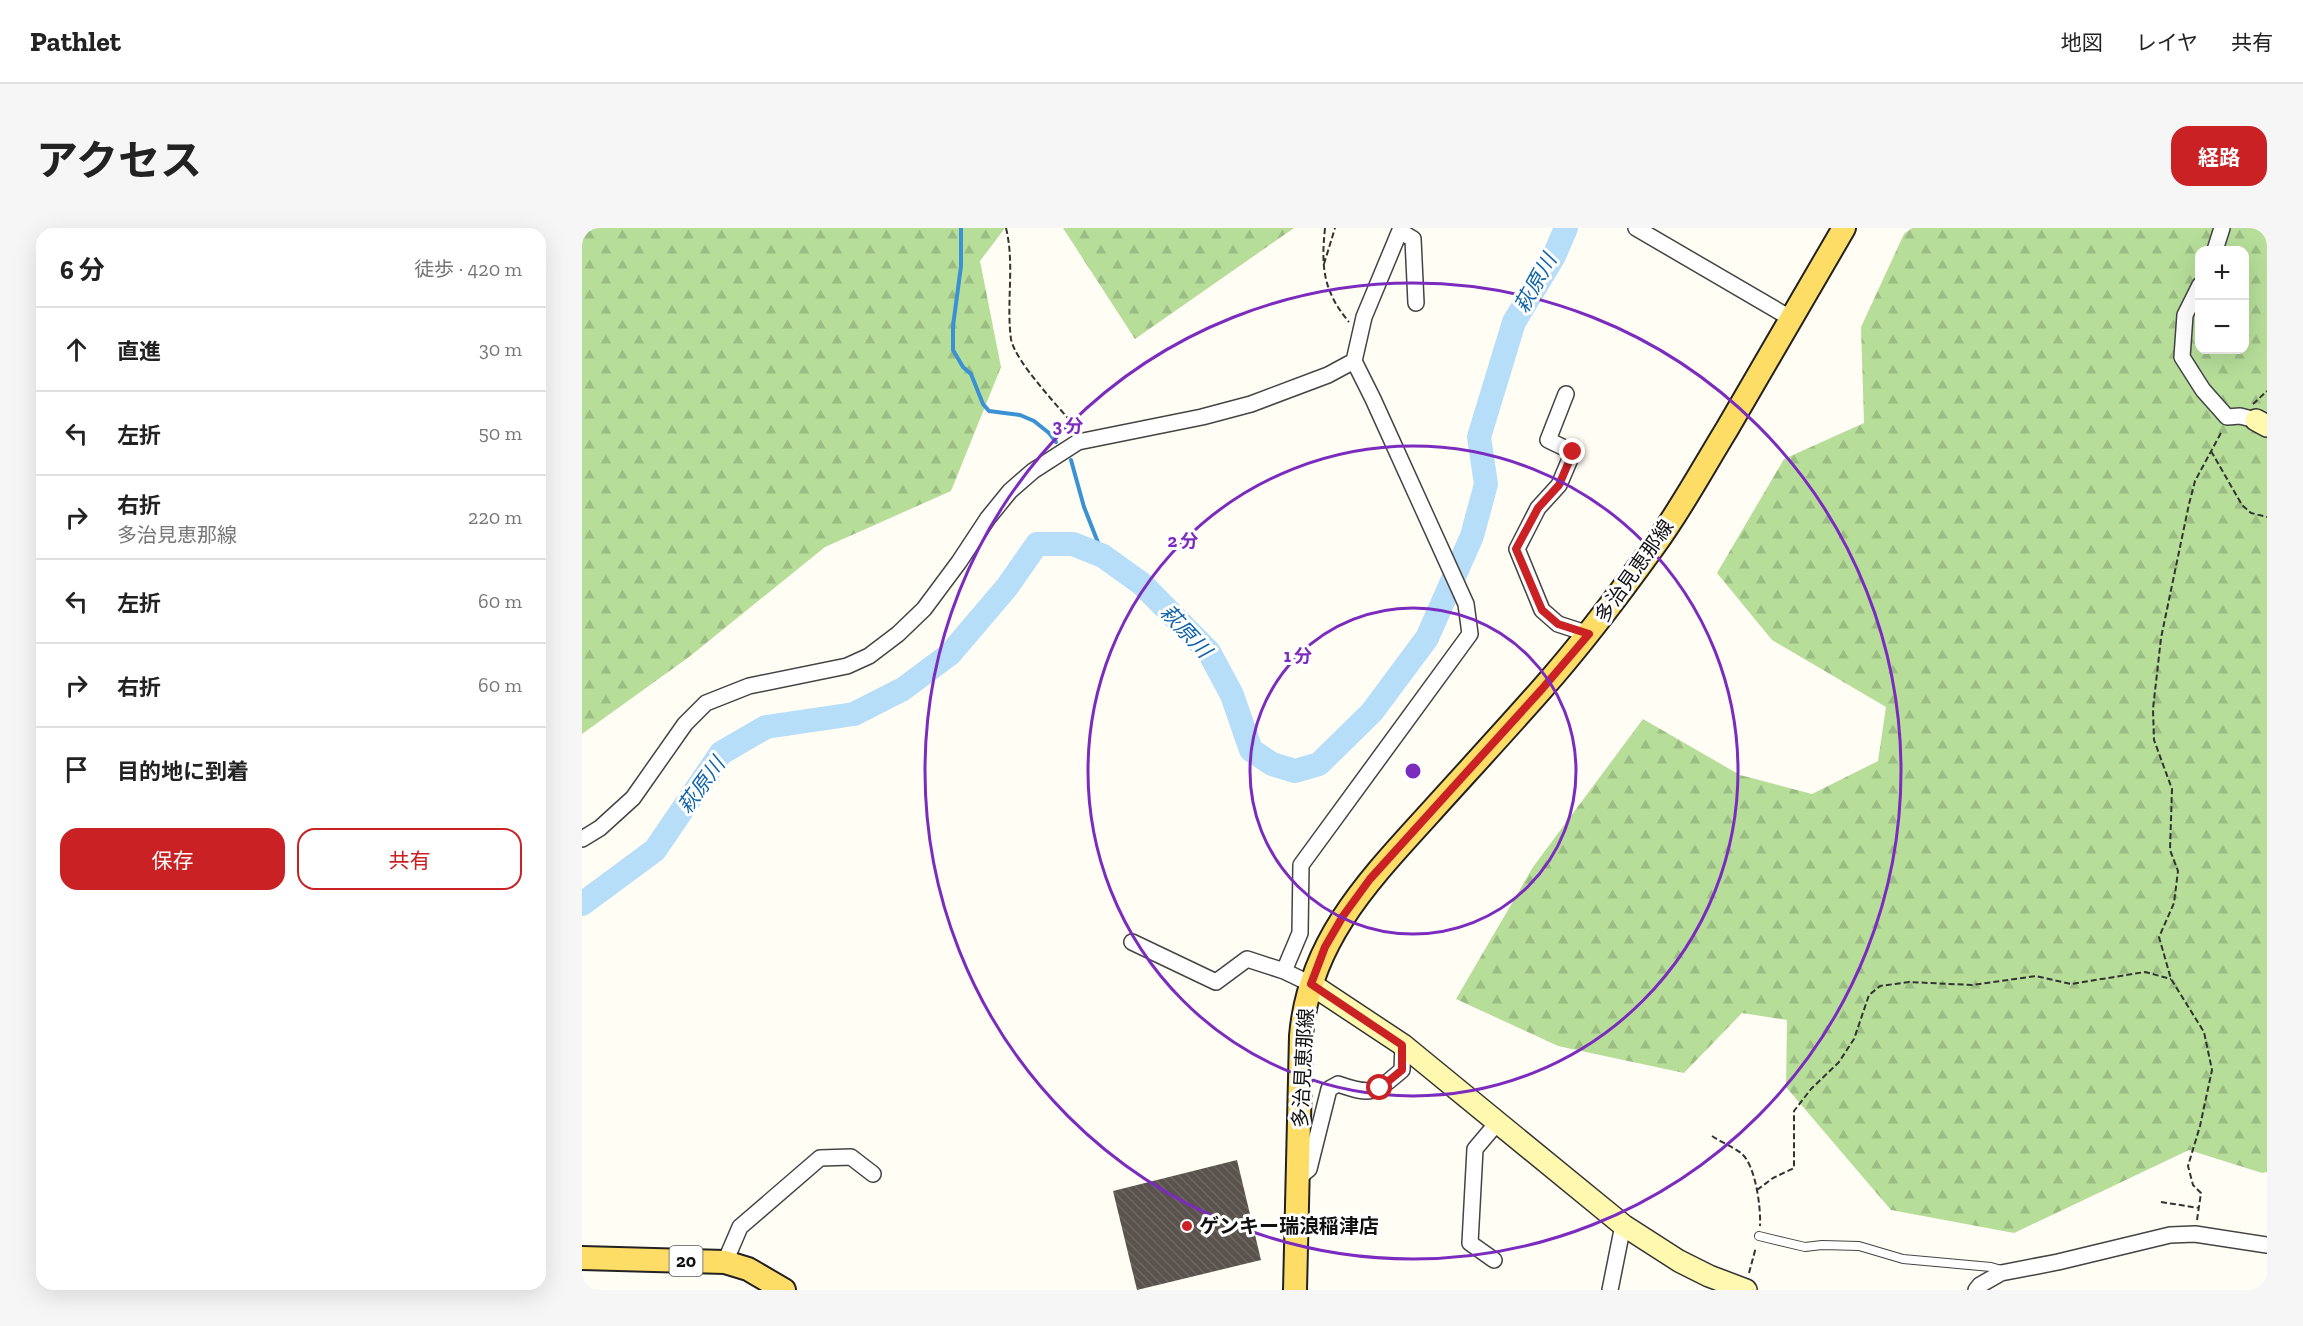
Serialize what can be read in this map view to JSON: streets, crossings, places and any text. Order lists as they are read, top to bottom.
{
  "streets": {
    "main road": ["多治見恵那線", "20"]
  },
  "water": ["萩原川"],
  "places": ["ゲンキー瑞浪稲津店"],
  "page": {
    "header": "Pathlet",
    "nav": ["地図", "レイヤ", "共有"],
    "title": "アクセス",
    "buttons": [
      "経路",
      ["保存", "共有"]
    ],
    "heading": ["6 分", "徒歩 · 420 m"],
    "map_buttons": ["+", "−"],
    "list": [
      ["直進", "30 m"],
      ["左折", "50 m"],
      ["右折", "多治見恵那線", "220 m"],
      ["左折", "60 m"],
      ["右折", "60 m"],
      "目的地に到着"
    ]
  },
  "rings": ["3 分", "2 分", "1 分"]
}
